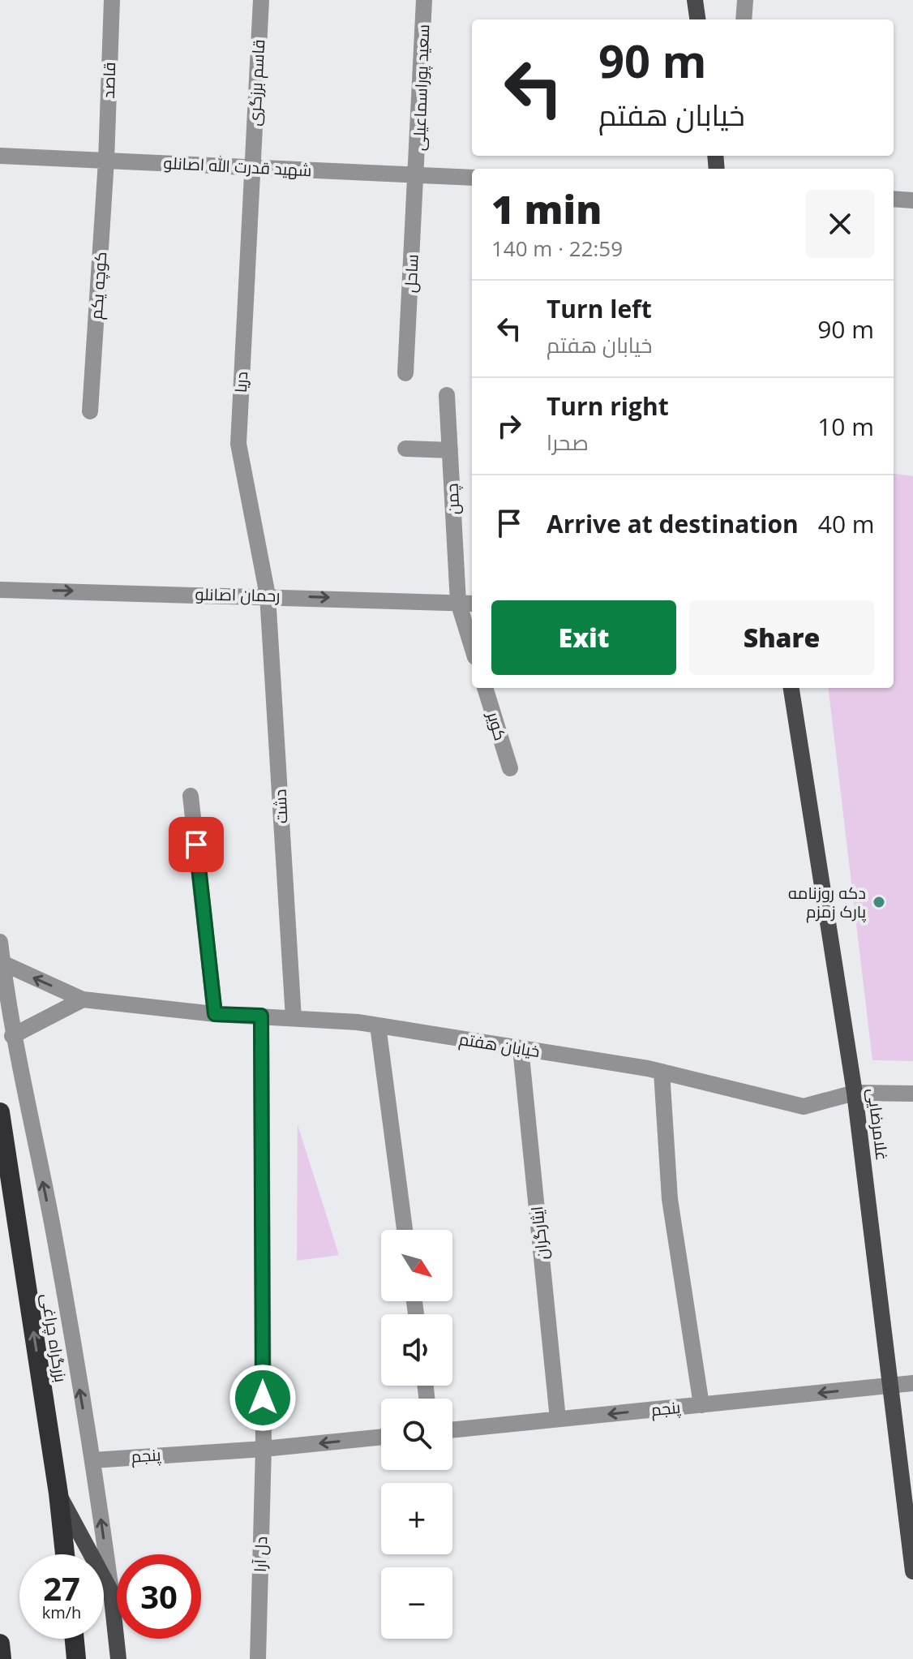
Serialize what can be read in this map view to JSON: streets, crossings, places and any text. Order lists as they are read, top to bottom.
{
  "streets": {
    "highway": ["بزرگراه چراغی"],
    "main road": ["غلامرضایی"],
    "street": [
      "قاصد",
      "قاسم برزگری",
      "سعید پوراسماعیلی",
      "شهید قدرت الله اصانلو",
      "ساحل",
      "کوچه یکم",
      "دریا",
      "چمن",
      "رحمان اصانلو",
      "کویر",
      "دشت",
      "خیابان هفتم",
      "ایثارگران",
      "پنجم",
      "دل آرا"
    ]
  },
  "crossings": [
    ["قاصد", "شهید قدرت الله اصانلو"],
    ["قاصد", "کوچه یکم"],
    ["قاسم برزگری", "شهید قدرت الله اصانلو"],
    ["قاسم برزگری", "دریا"],
    ["سعید پوراسماعیلی", "شهید قدرت الله اصانلو"],
    ["سعید پوراسماعیلی", "ساحل"],
    ["شهید قدرت الله اصانلو", "ساحل"],
    ["شهید قدرت الله اصانلو", "کوچه یکم"],
    ["شهید قدرت الله اصانلو", "دریا"],
    ["دریا", "رحمان اصانلو"],
    ["دریا", "دشت"],
    ["چمن", "رحمان اصانلو"],
    ["رحمان اصانلو", "دشت"],
    ["دشت", "خیابان هفتم"],
    ["خیابان هفتم", "غلامرضایی"],
    ["خیابان هفتم", "ایثارگران"],
    ["خیابان هفتم", "دل آرا"],
    ["غلامرضایی", "پنجم"],
    ["ایثارگران", "پنجم"],
    ["پنجم", "دل آرا"]
  ],
  "one_way": ["رحمان اصانلو", "بزرگراه چراغی", "پنجم"],
  "places": ["دکه روزنامه پارک زمزم"],
  "north": "bottom right",
  "page": {
    "turn": ["90 m", "خیابان هفتم"],
    "heading": ["1 min", "140 m · 22:59"],
    "list": [
      {
        "name": "Turn left",
        "note": "خیابان هفتم",
        "value": "90 m"
      },
      {
        "name": "Turn right",
        "note": "صحرا",
        "value": "10 m"
      },
      {
        "name": "Arrive at destination",
        "value": "40 m"
      }
    ],
    "buttons": ["Exit", "Share"],
    "map_buttons": ["+", "−"],
    "speed": "27 km/h",
    "limit": "30"
  }
}
